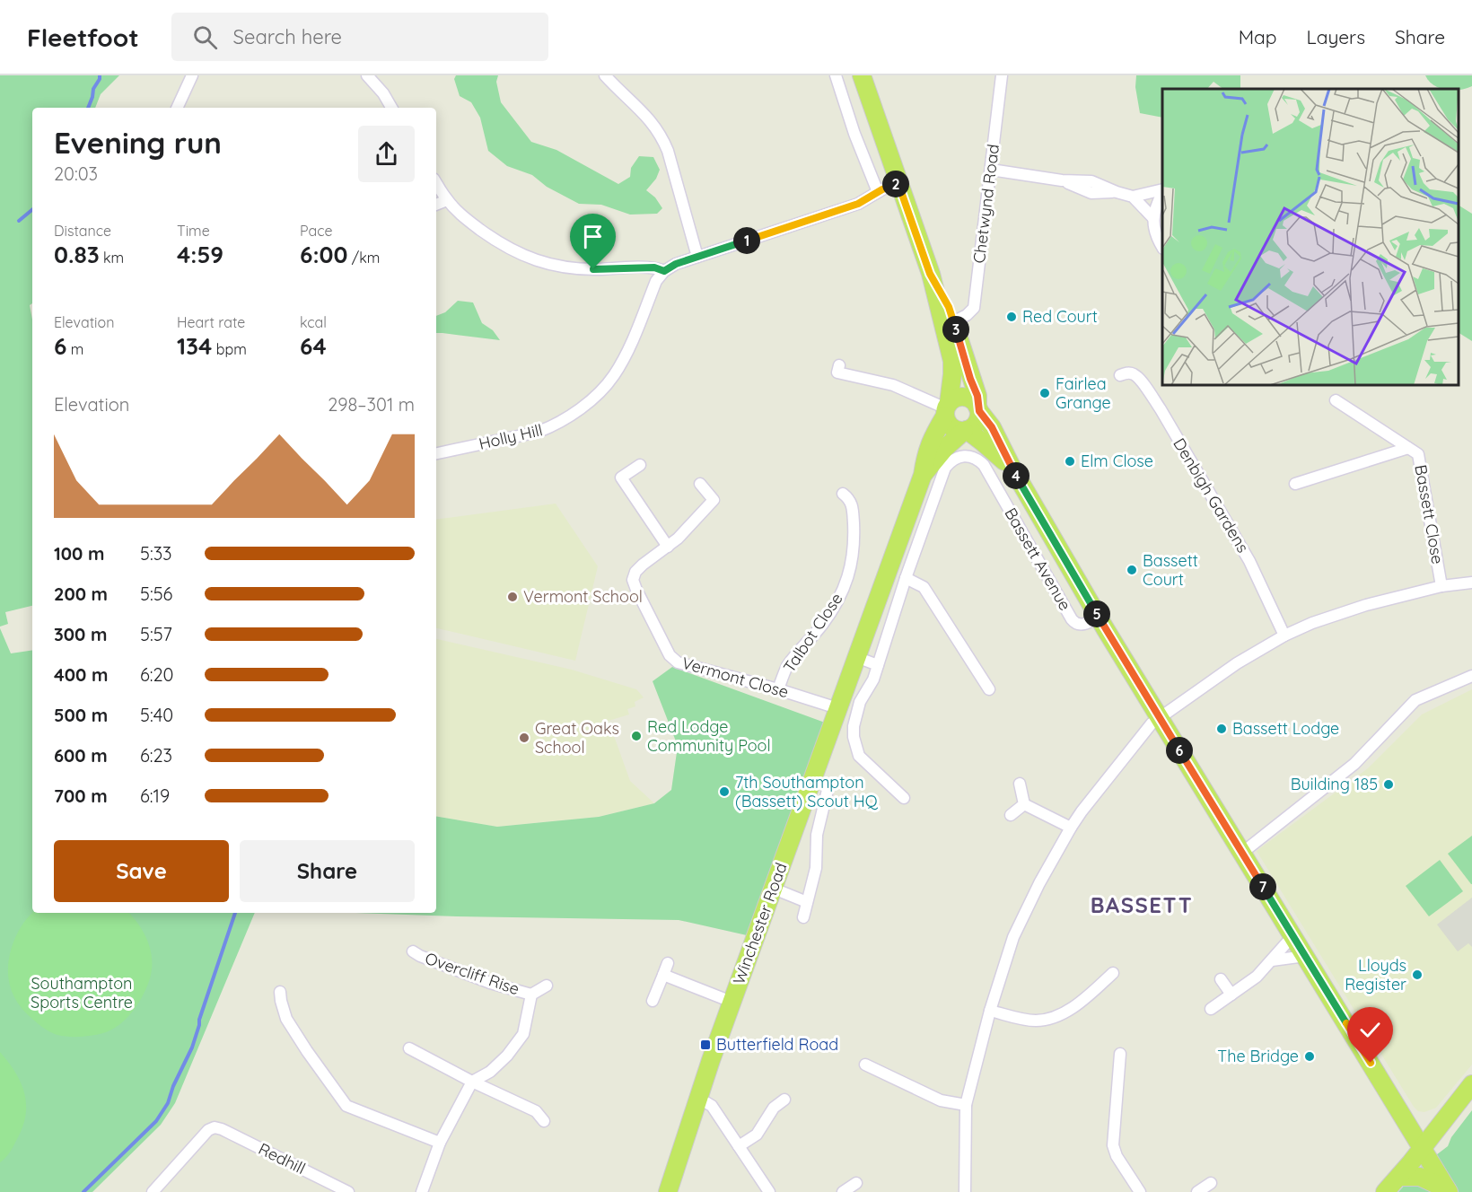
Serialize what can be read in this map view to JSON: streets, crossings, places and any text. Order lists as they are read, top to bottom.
{
  "streets": {
    "main road": ["Bassett Avenue", "Winchester Road"],
    "street": [
      "Chetwynd Road",
      "Holly Hill",
      "Denbigh Gardens",
      "Bassett Close",
      "Talbot Close",
      "Vermont Close",
      "Overcliff Rise",
      "Redhill"
    ]
  },
  "crossings": [
    ["Chetwynd Road", "Bassett Avenue"],
    ["Bassett Avenue", "Winchester Road"],
    ["Talbot Close", "Vermont Close"],
    ["Vermont Close", "Winchester Road"]
  ],
  "districts": ["BASSETT"],
  "parks": ["Southampton Sports Centre"],
  "places": {
    "other": [
      "Red Court",
      "Fairlea Grange",
      "Elm Close",
      "Bassett Court",
      "Vermont School",
      "Bassett Lodge",
      "Red Lodge Community Pool",
      "Great Oaks School",
      "Building 185",
      "7th Southampton (Bassett) Scout HQ",
      "Lloyds Register",
      "The Bridge"
    ],
    "transit": ["Butterfield Road"]
  },
  "page": {
    "header": "Fleetfoot",
    "search": "Search here",
    "nav": ["Map", "Layers", "Share"],
    "heading": ["Evening run", "20:03"],
    "pins": [
      "2",
      "1",
      "3",
      "4",
      "5",
      "6",
      "7"
    ],
    "stats": [
      ["Distance", "0.83 km"],
      ["Time", "4:59"],
      ["Pace", "6:00 /km"],
      ["Elevation", "6 m"],
      ["Heart rate", "134 bpm"],
      ["kcal", "64"]
    ],
    "chart": ["Elevation", "298–301 m"],
    "list": [
      {
        "name": "100 m",
        "note": "5:33"
      },
      {
        "name": "200 m",
        "note": "5:56"
      },
      {
        "name": "300 m",
        "note": "5:57"
      },
      {
        "name": "400 m",
        "note": "6:20"
      },
      {
        "name": "500 m",
        "note": "5:40"
      },
      {
        "name": "600 m",
        "note": "6:23"
      },
      {
        "name": "700 m",
        "note": "6:19"
      }
    ],
    "buttons": ["Save", "Share"]
  }
}
